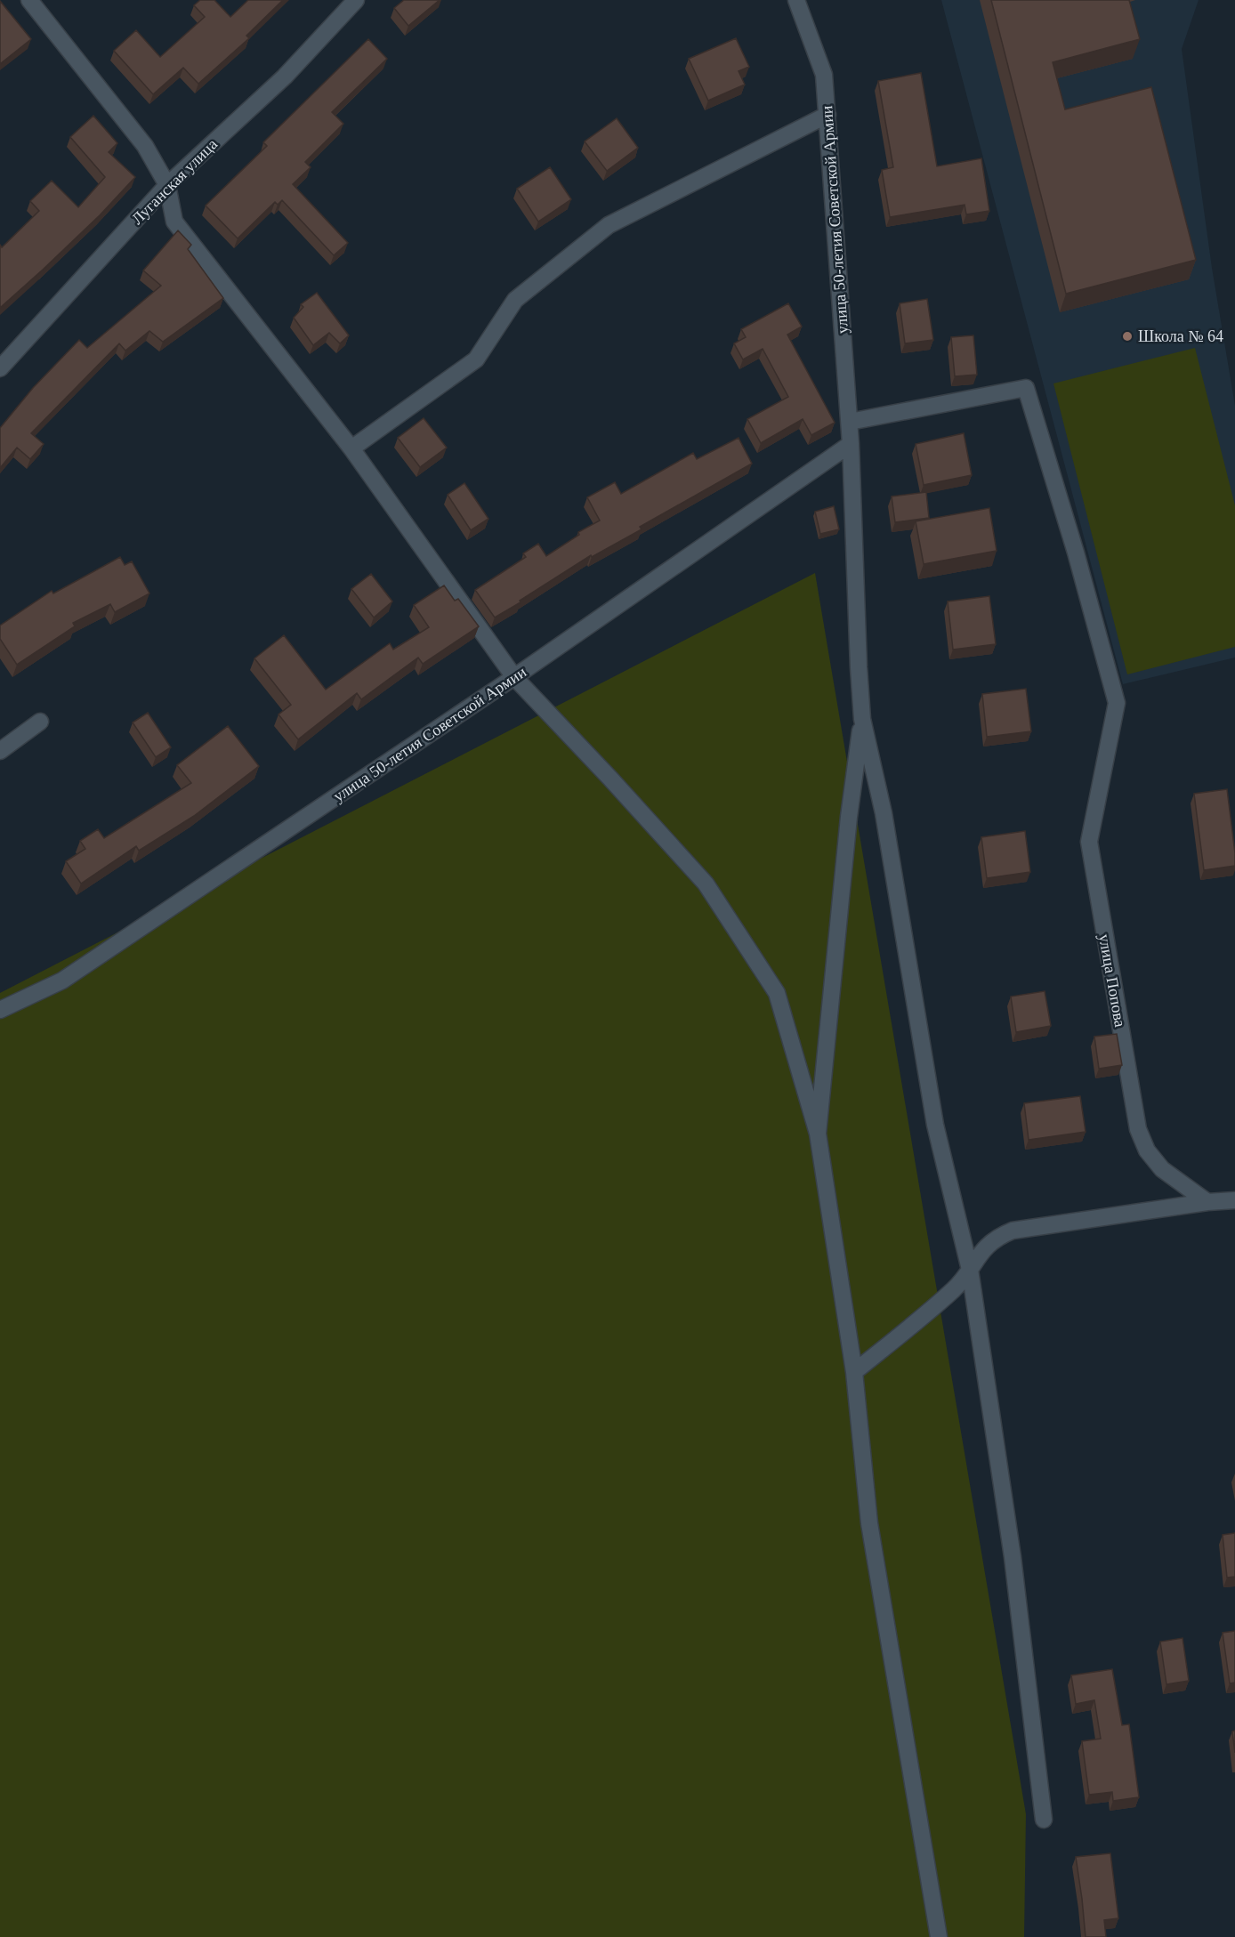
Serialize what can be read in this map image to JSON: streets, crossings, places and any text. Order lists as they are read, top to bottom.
{
  "streets": {
    "street": ["Луганская улица", "улица 50-летия Советской Армии", "улица Попова"]
  },
  "crossings": [
    ["улица 50-летия Советской Армии", "улица Попова"]
  ],
  "places": ["Школа № 64"]
}
